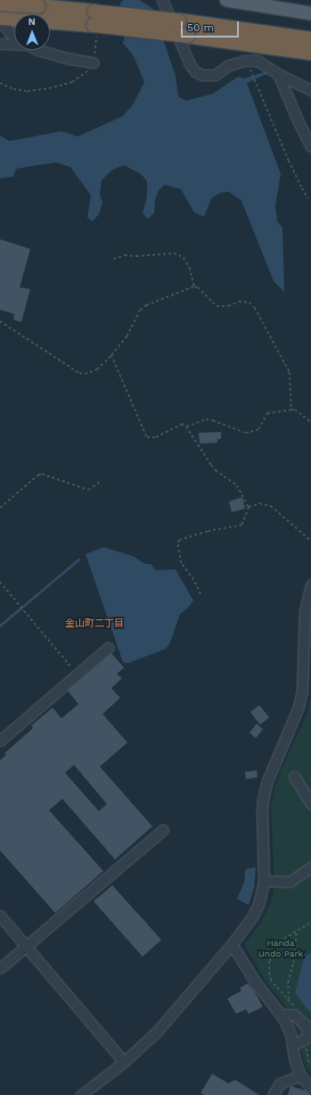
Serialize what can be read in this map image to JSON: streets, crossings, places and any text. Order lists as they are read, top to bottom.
{
  "districts": ["金山町二丁目"],
  "parks": ["Handa Undo Park"],
  "scale_bar": "50 m",
  "north": "top"
}
